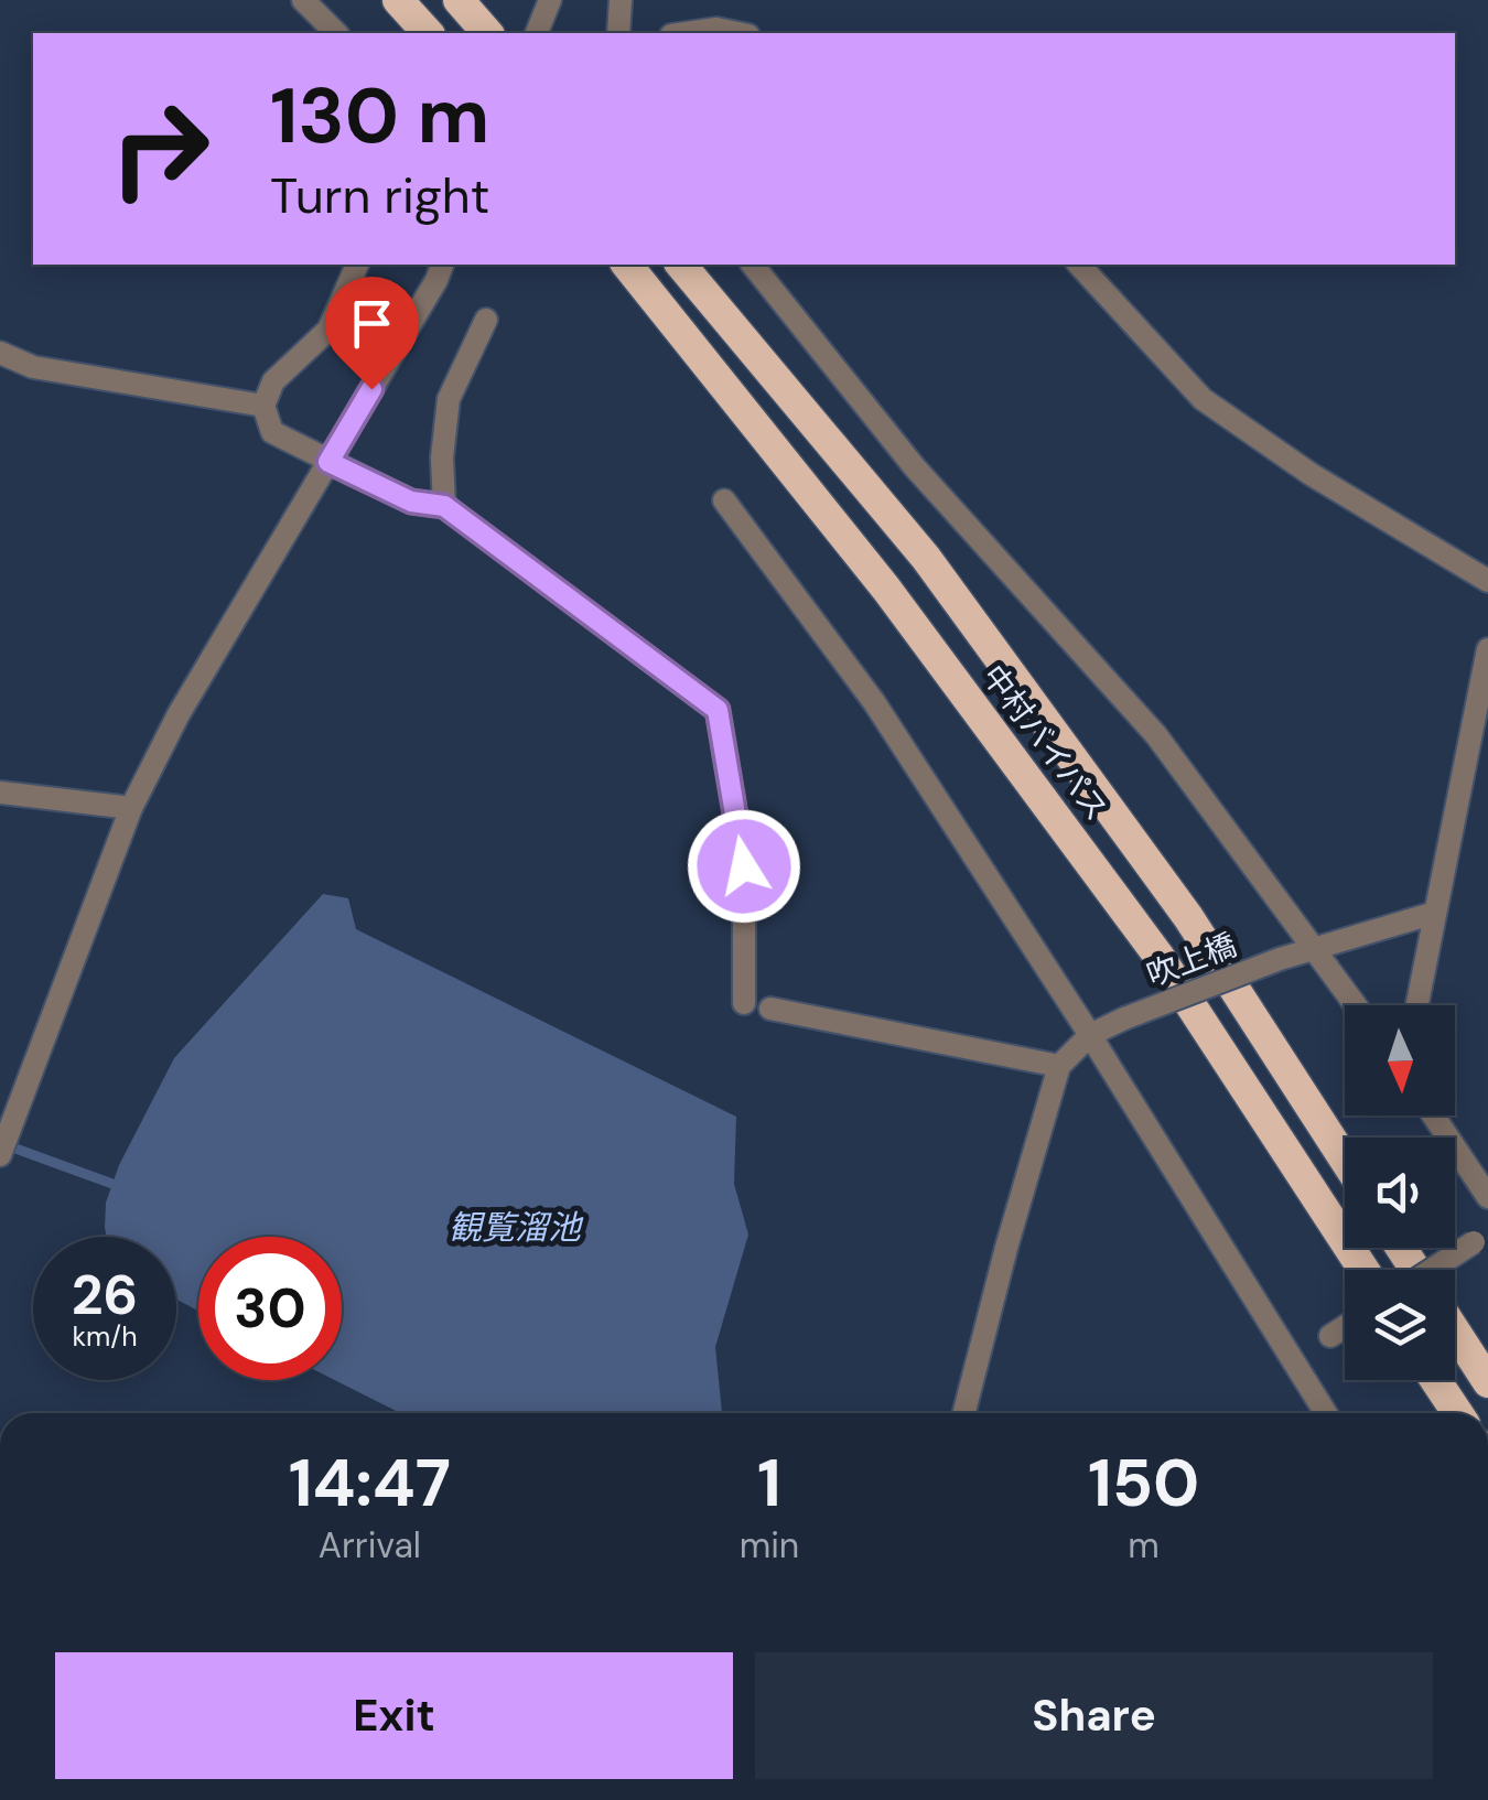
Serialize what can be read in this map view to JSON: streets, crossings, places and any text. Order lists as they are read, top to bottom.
{
  "streets": {
    "highway": ["中村バイパス"],
    "street": ["吹上橋"]
  },
  "water": ["観覧溜池"],
  "north": "bottom",
  "page": {
    "turn": ["130 m", "Turn right"],
    "speed": "26 km/h",
    "limit": "30",
    "eta": [
      "14:47",
      "Arrival",
      "1",
      "min",
      "150",
      "m"
    ],
    "buttons": ["Exit", "Share"]
  }
}
